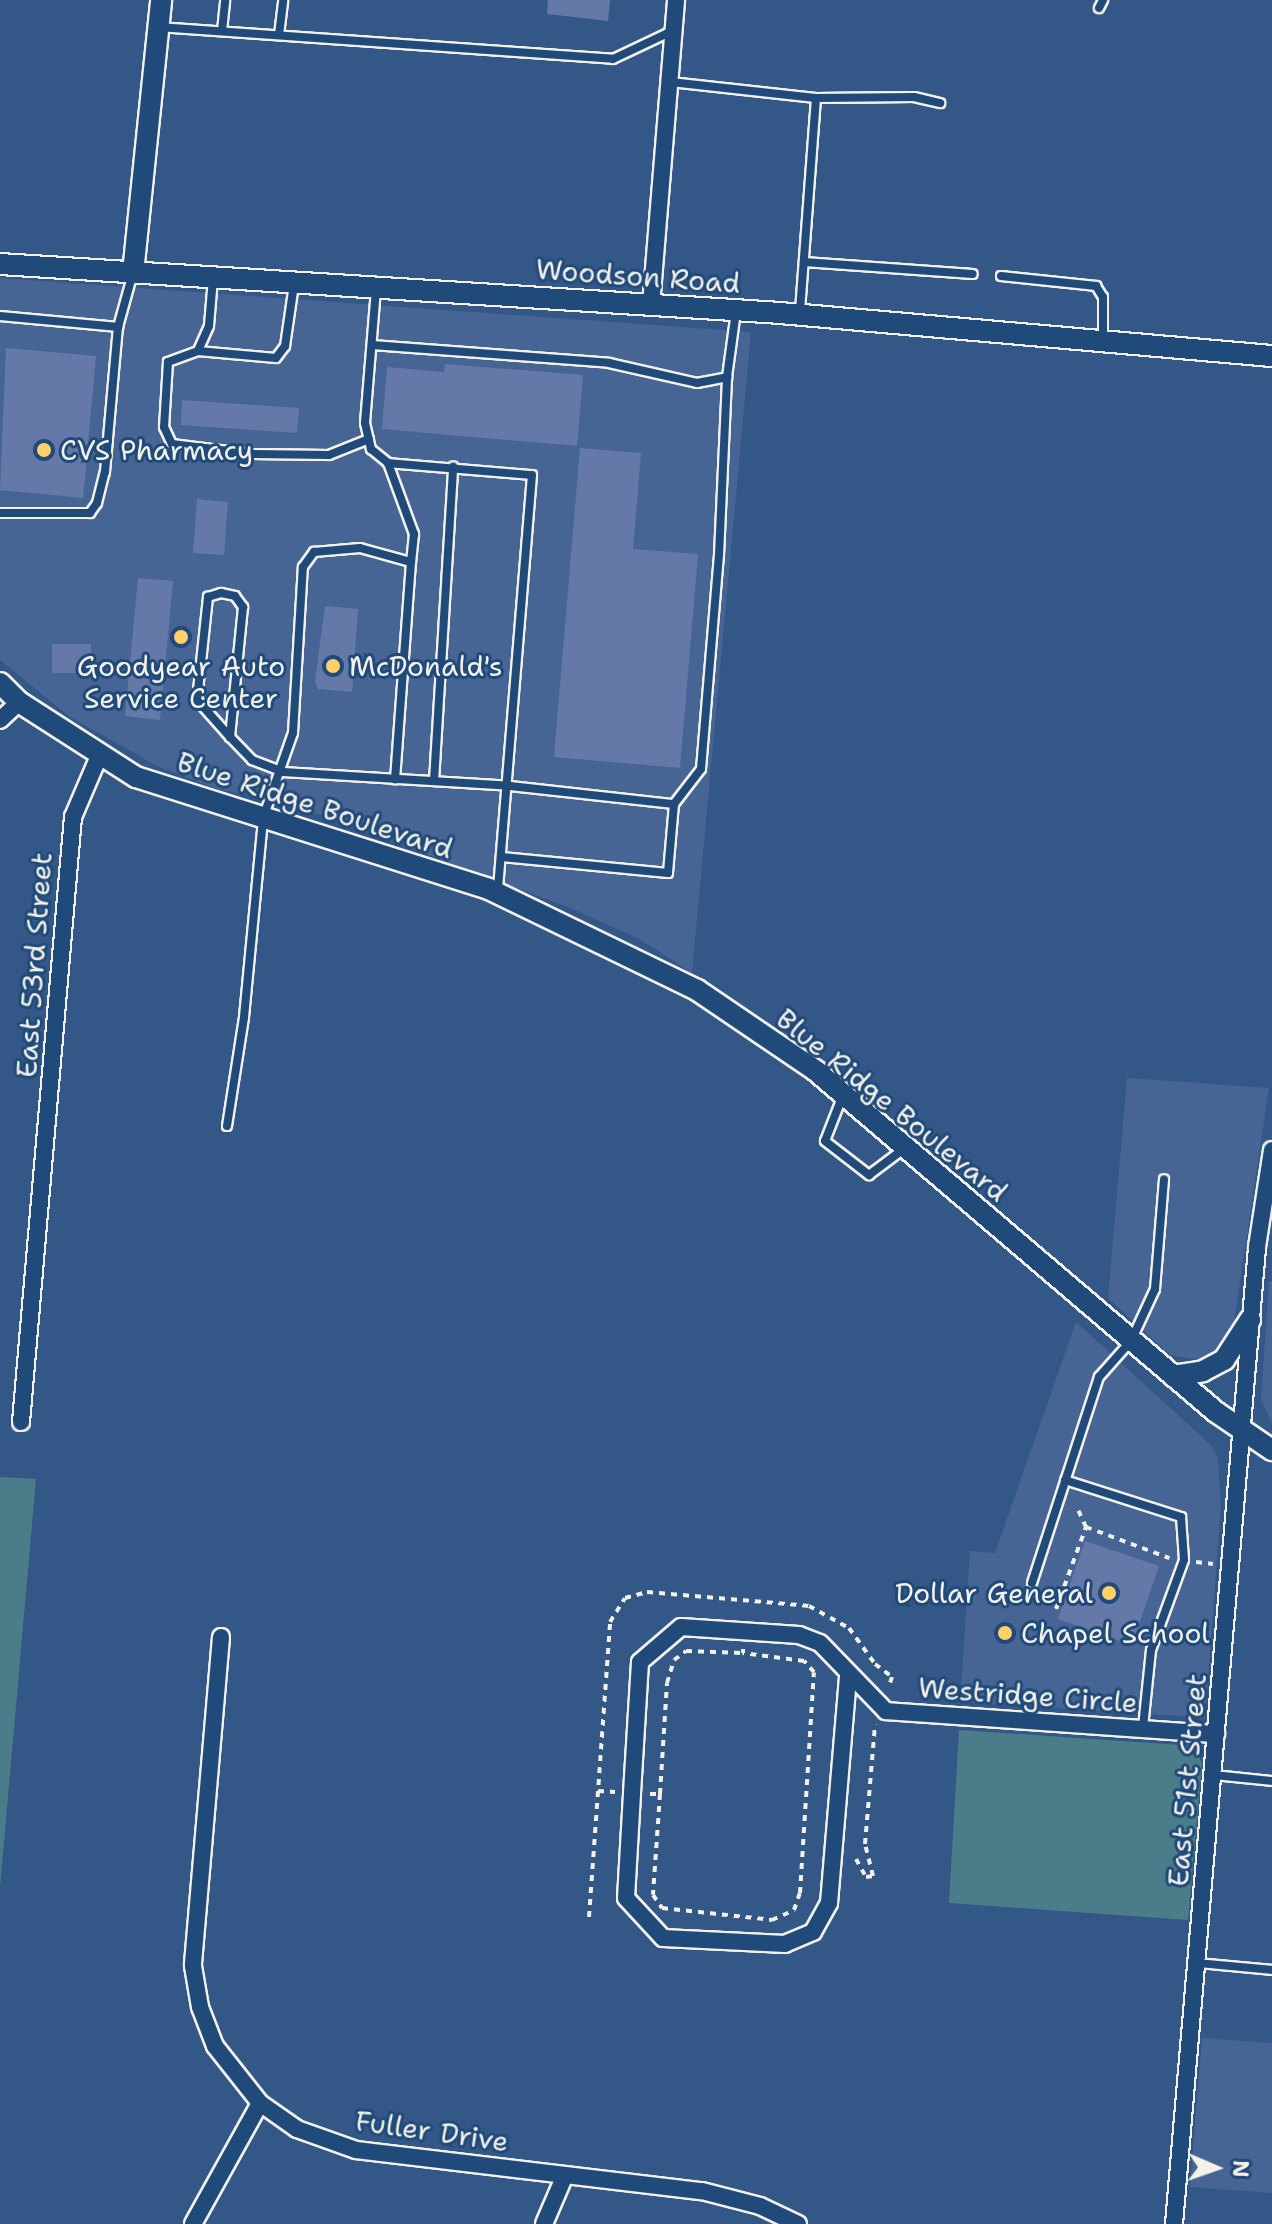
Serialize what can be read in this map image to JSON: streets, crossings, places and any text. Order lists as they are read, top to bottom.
{
  "streets": {
    "street": [
      "Woodson Road",
      "Blue Ridge Boulevard",
      "East 53rd Street",
      "Westridge Circle",
      "East 51st Street",
      "Fuller Drive"
    ]
  },
  "crossings": [
    ["Blue Ridge Boulevard", "East 53rd Street"],
    ["Blue Ridge Boulevard", "East 51st Street"],
    ["Westridge Circle", "East 51st Street"]
  ],
  "places": [
    "CVS Pharmacy",
    "Goodyear Auto Service Center",
    "McDonald's",
    "Dollar General",
    "Chapel School"
  ],
  "north": "right"
}
